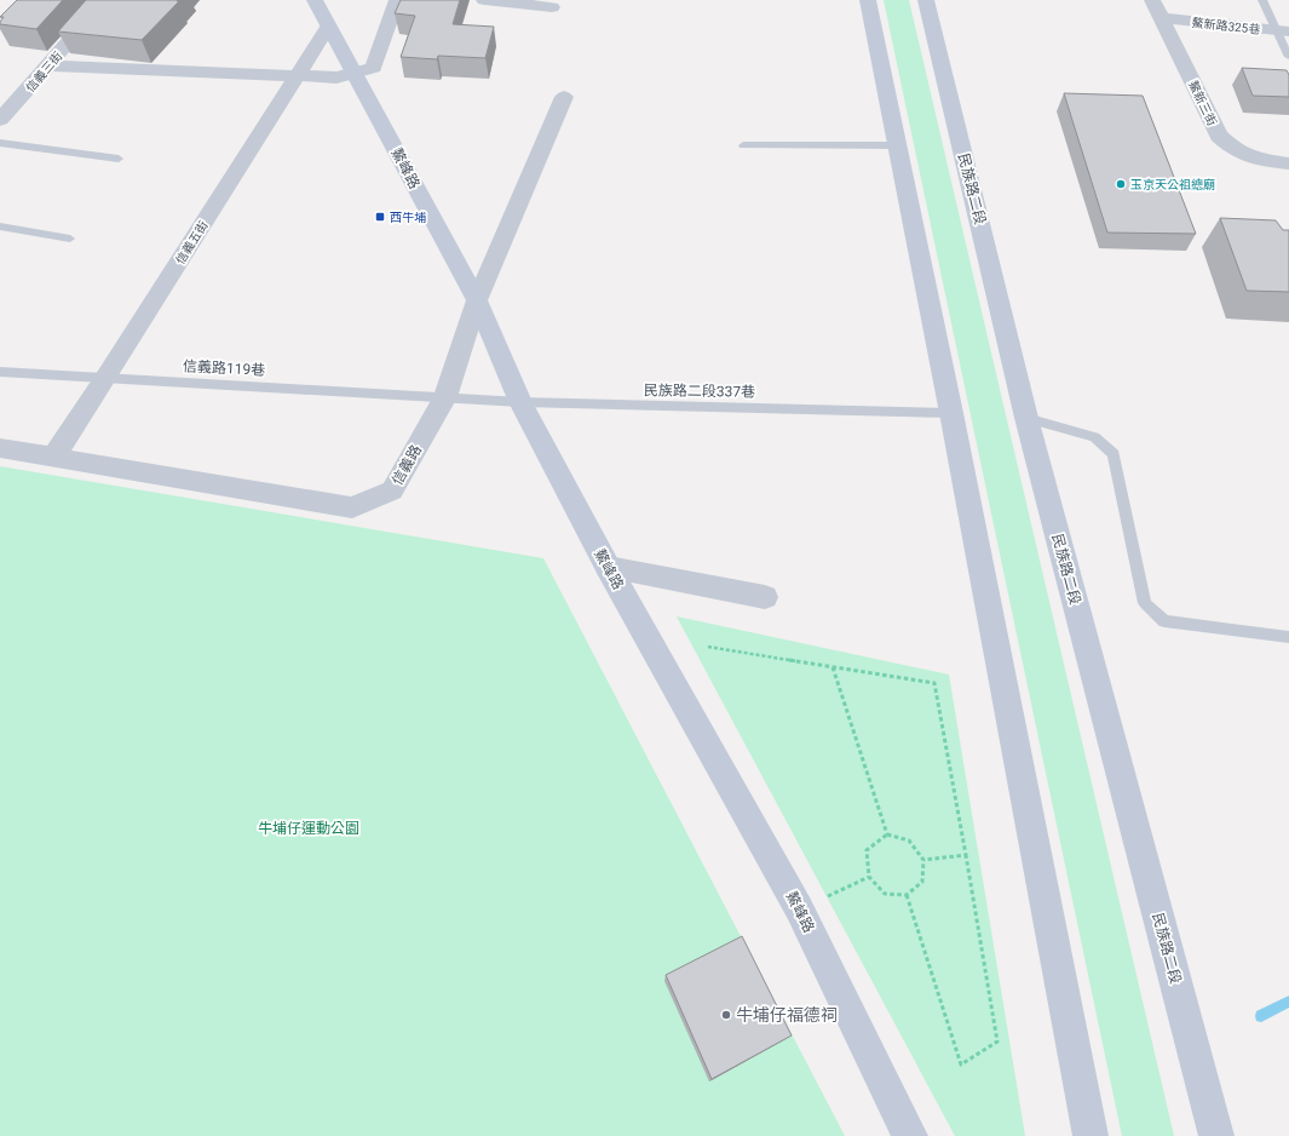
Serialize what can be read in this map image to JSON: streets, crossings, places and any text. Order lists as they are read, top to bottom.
{
  "streets": {
    "street": [
      "鰲新路325巷",
      "信義三街",
      "鰲新三街",
      "鰲峰路",
      "民族路二段",
      "信義五街",
      "信義路"
    ],
    "lane": ["信義路119巷", "民族路二段337巷"]
  },
  "crossings": [
    ["鰲新路325巷", "鰲新三街"],
    ["鰲峰路", "信義五街"],
    ["鰲峰路", "民族路二段337巷"],
    ["鰲峰路", "信義路"],
    ["信義五街", "信義路119巷"],
    ["信義五街", "信義路"],
    ["信義路119巷", "民族路二段337巷"],
    ["信義路119巷", "信義路"],
    ["民族路二段337巷", "信義路"]
  ],
  "parks": ["牛埔仔運動公園"],
  "places": {
    "other": ["玉京天公祖總廟", "牛埔仔福德祠"],
    "transit": ["西牛埔"]
  }
}
